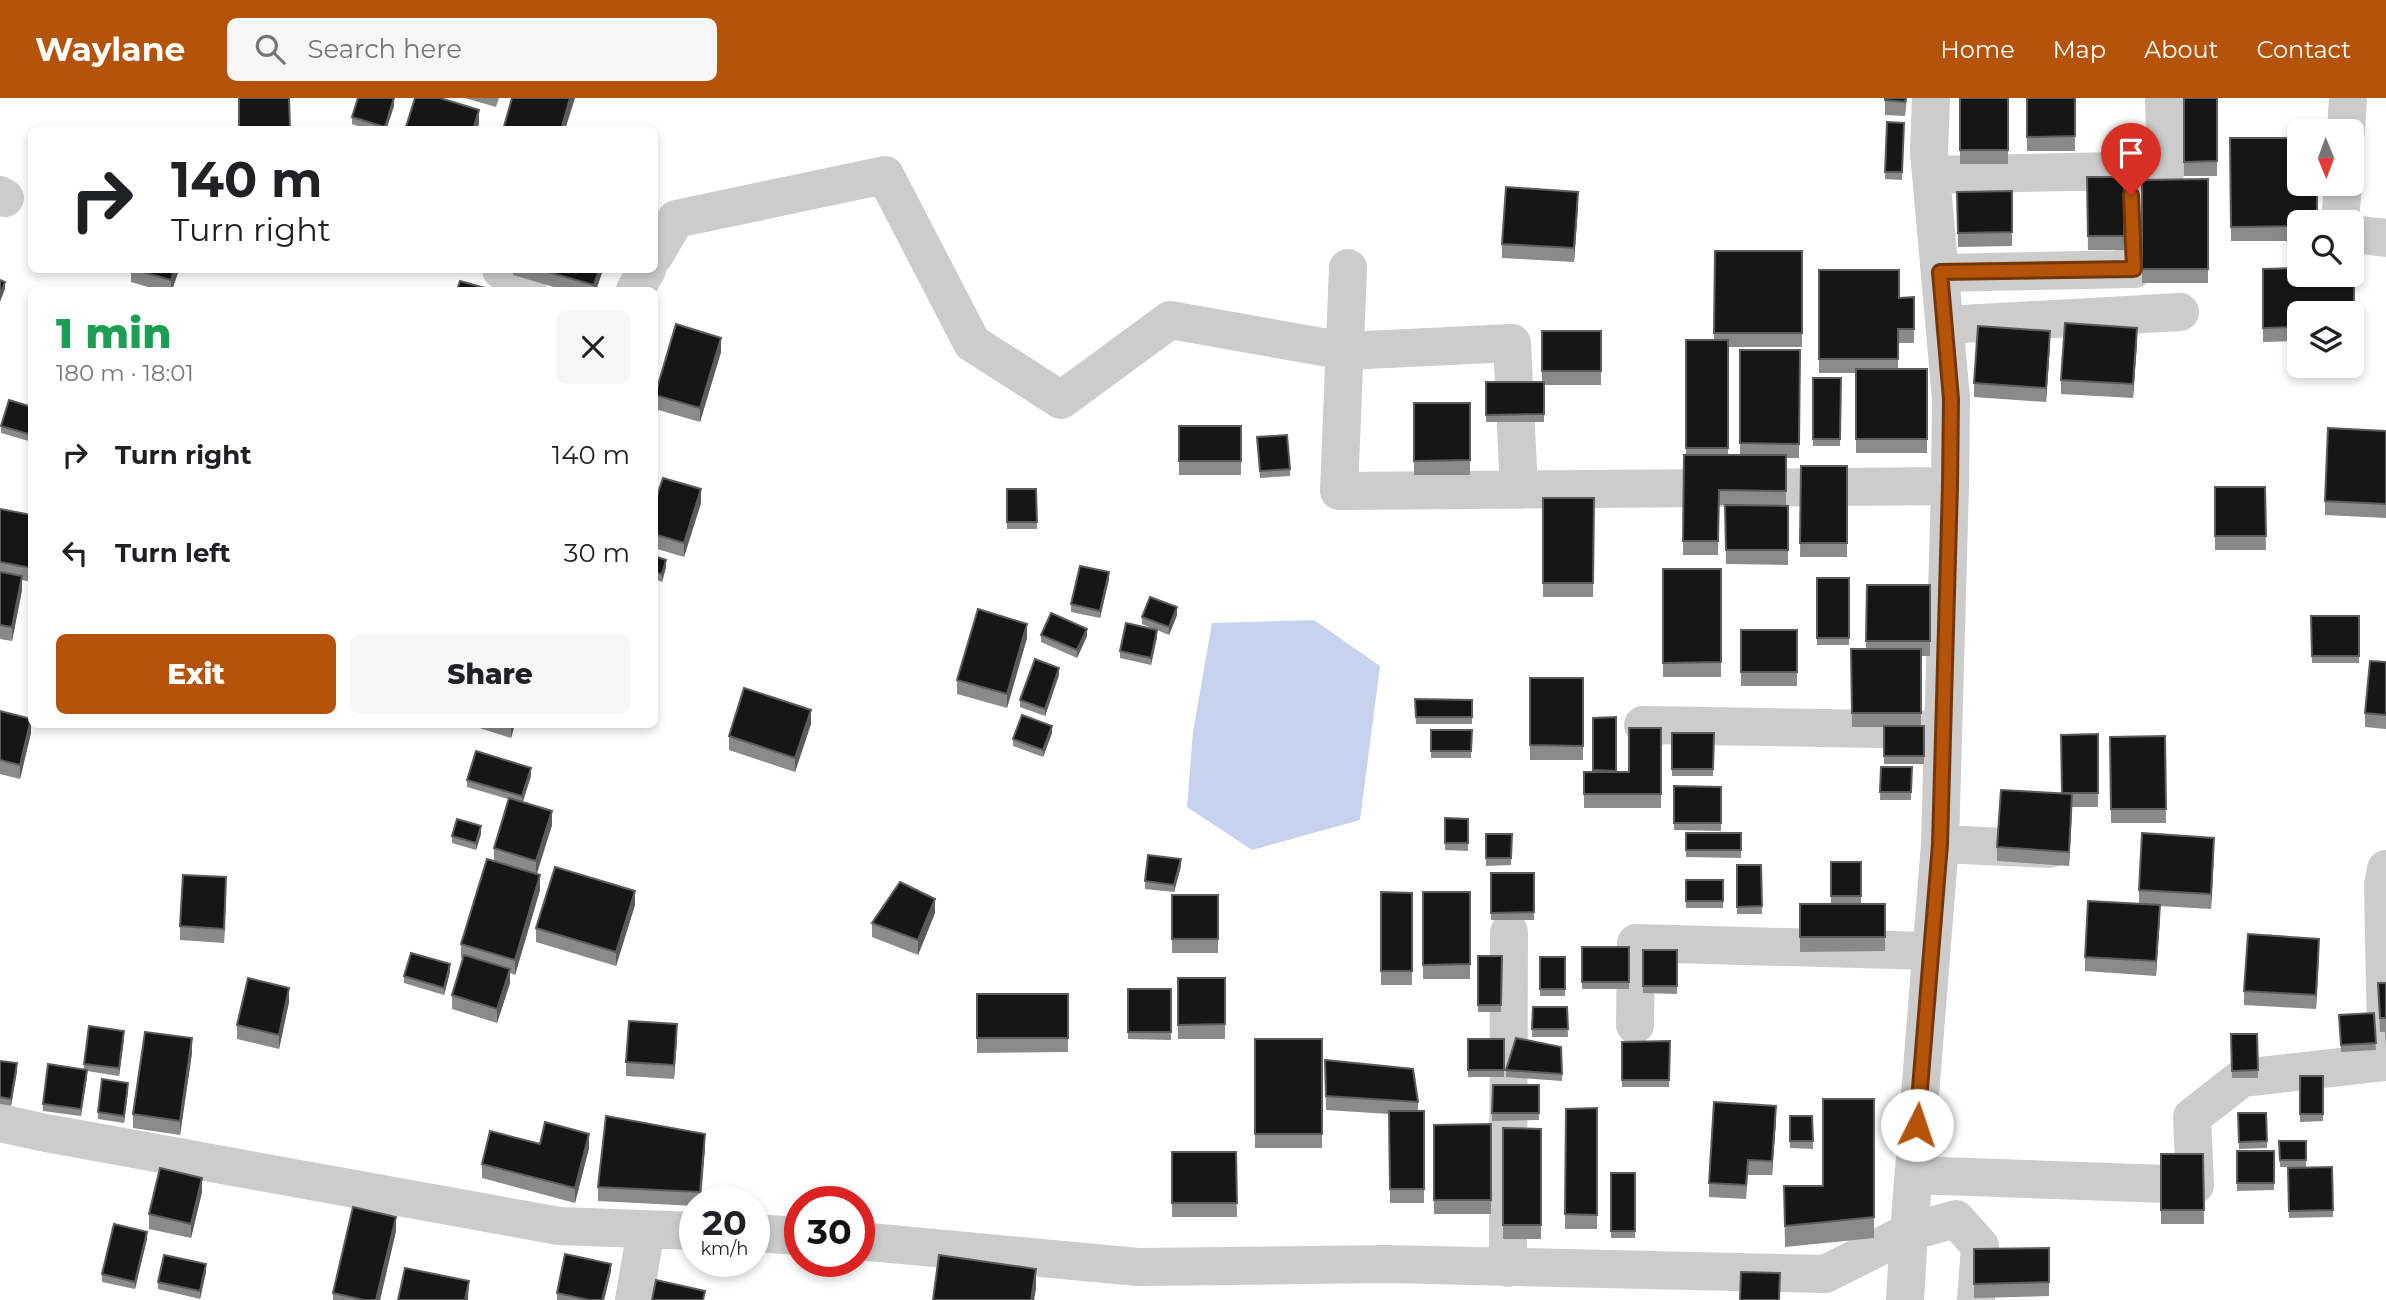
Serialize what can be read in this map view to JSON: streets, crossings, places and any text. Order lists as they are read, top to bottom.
{
  "north": "bottom",
  "page": {
    "header": "Waylane",
    "search": "Search here",
    "nav": [
      "Home",
      "Map",
      "About",
      "Contact"
    ],
    "turn": ["140 m", "Turn right"],
    "heading": ["1 min", "180 m · 18:01"],
    "list": [
      {
        "name": "Turn right",
        "value": "140 m"
      },
      {
        "name": "Turn left",
        "value": "30 m"
      }
    ],
    "buttons": ["Exit", "Share"],
    "speed": "20 km/h",
    "limit": "30"
  }
}
